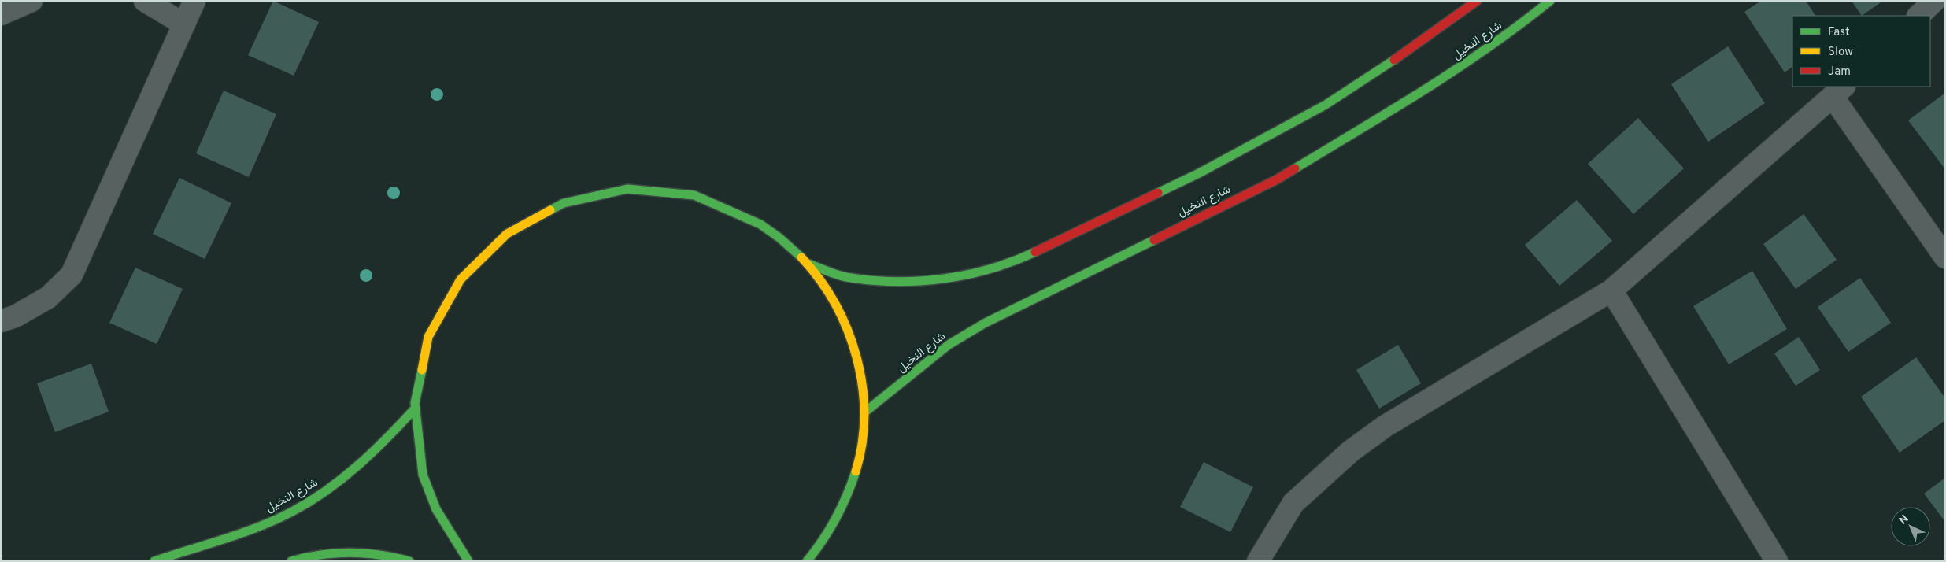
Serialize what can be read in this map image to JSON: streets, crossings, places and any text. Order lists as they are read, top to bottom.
{
  "streets": {
    "main road": ["شارع النخيل"]
  },
  "legend": ["Fast", "Slow", "Jam"],
  "north": "top left"
}
